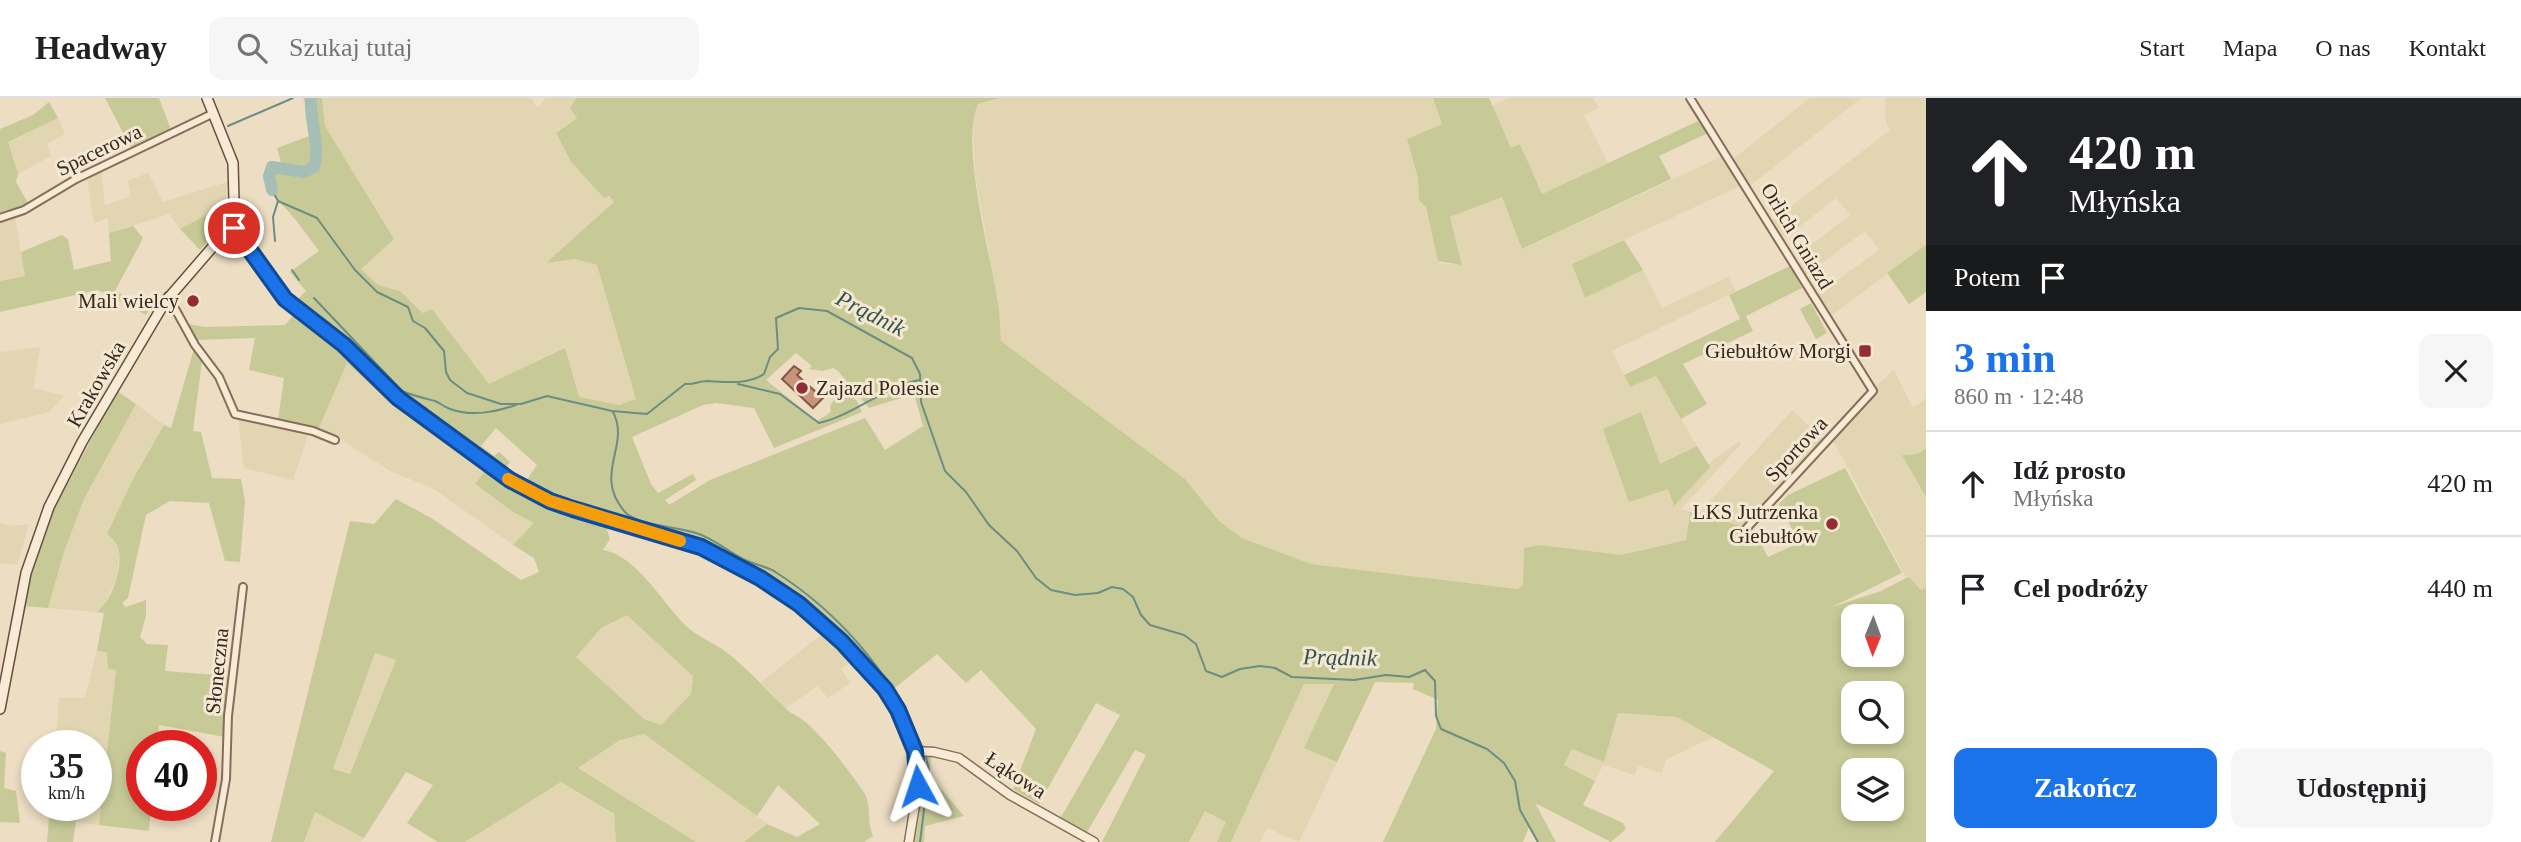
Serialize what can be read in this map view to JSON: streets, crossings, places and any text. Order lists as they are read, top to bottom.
{
  "streets": {
    "main road": ["Krakowska"],
    "street": [
      "Spacerowa",
      "Orlich Gniazd",
      "Sportowa",
      "Słoneczna",
      "Łąkowa"
    ]
  },
  "crossings": [
    ["Orlich Gniazd", "Sportowa"]
  ],
  "water": ["Prądnik"],
  "places": {
    "other": ["Mali wielcy", "Zajazd Polesie", "LKS Jutrzenka Giebułtów"],
    "transit": ["Giebułtów Morgi"]
  },
  "north": "bottom",
  "page": {
    "header": "Headway",
    "search": "Szukaj tutaj",
    "nav": [
      "Start",
      "Mapa",
      "O nas",
      "Kontakt"
    ],
    "turn": ["420 m", "Młyńska"],
    "then": "Potem",
    "heading": ["3 min", "860 m · 12:48"],
    "list": [
      {
        "name": "Idź prosto",
        "note": "Młyńska",
        "value": "420 m"
      },
      {
        "name": "Cel podróży",
        "value": "440 m"
      }
    ],
    "speed": "35 km/h",
    "limit": "40",
    "buttons": ["Zakończ", "Udostępnij"]
  }
}
